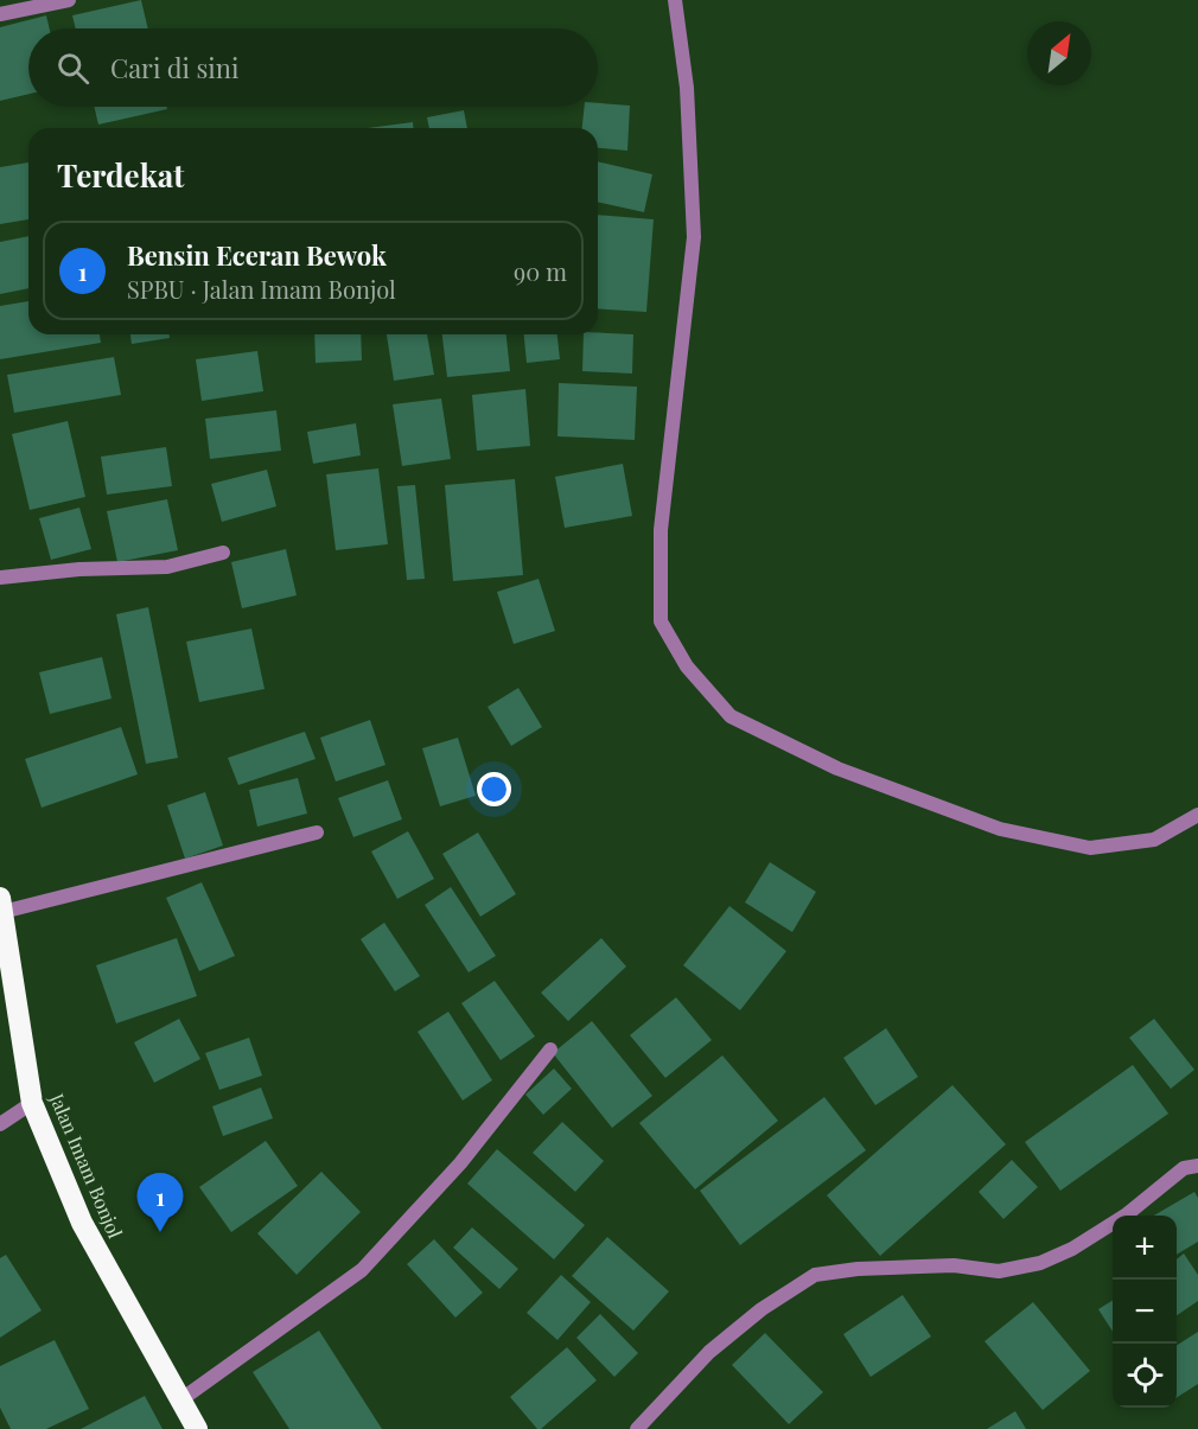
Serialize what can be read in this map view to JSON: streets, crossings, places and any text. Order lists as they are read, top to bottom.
{
  "streets": {
    "highway": ["Jalan Imam Bonjol"]
  },
  "north": "top right",
  "page": {
    "search": "Cari di sini",
    "heading": "Terdekat",
    "list": [
      {
        "mark": "1",
        "name": "Bensin Eceran Bewok",
        "note": "SPBU · Jalan Imam Bonjol",
        "value": "90 m"
      }
    ],
    "pins": "1",
    "map_buttons": ["+", "−"]
  }
}
